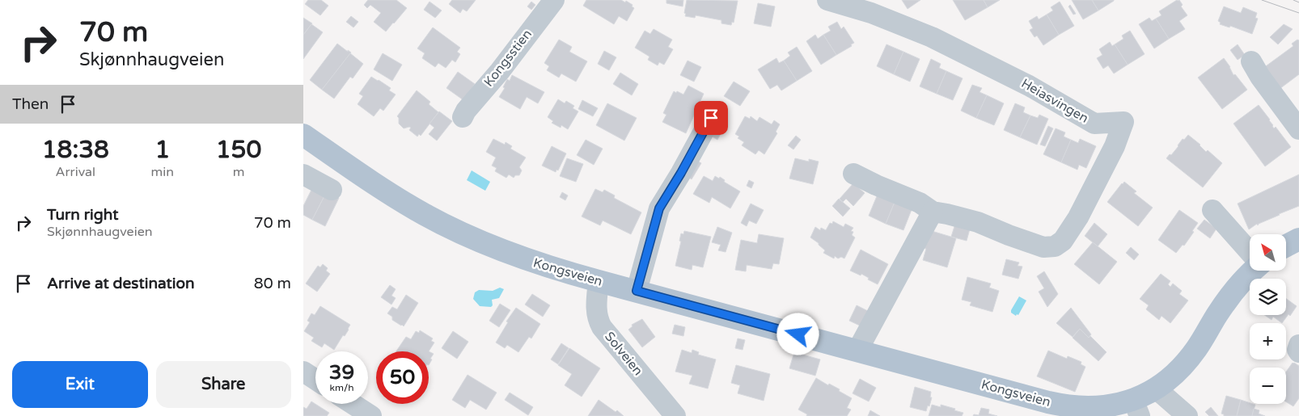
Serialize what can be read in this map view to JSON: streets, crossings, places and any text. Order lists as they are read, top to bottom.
{
  "streets": {
    "main road": ["Kongsveien"],
    "street": ["Kongsstien", "Heiasvingen", "Solveien"]
  },
  "crossings": [
    ["Kongsveien", "Solveien"]
  ],
  "north": "top left",
  "page": {
    "turn": ["70 m", "Skjønnhaugveien"],
    "then": "Then",
    "eta": [
      "18:38",
      "Arrival",
      "1",
      "min",
      "150",
      "m"
    ],
    "list": [
      {
        "name": "Turn right",
        "note": "Skjønnhaugveien",
        "value": "70 m"
      },
      {
        "name": "Arrive at destination",
        "value": "80 m"
      }
    ],
    "map_buttons": ["+", "−"],
    "speed": "39 km/h",
    "limit": "50",
    "buttons": ["Exit", "Share"]
  }
}
